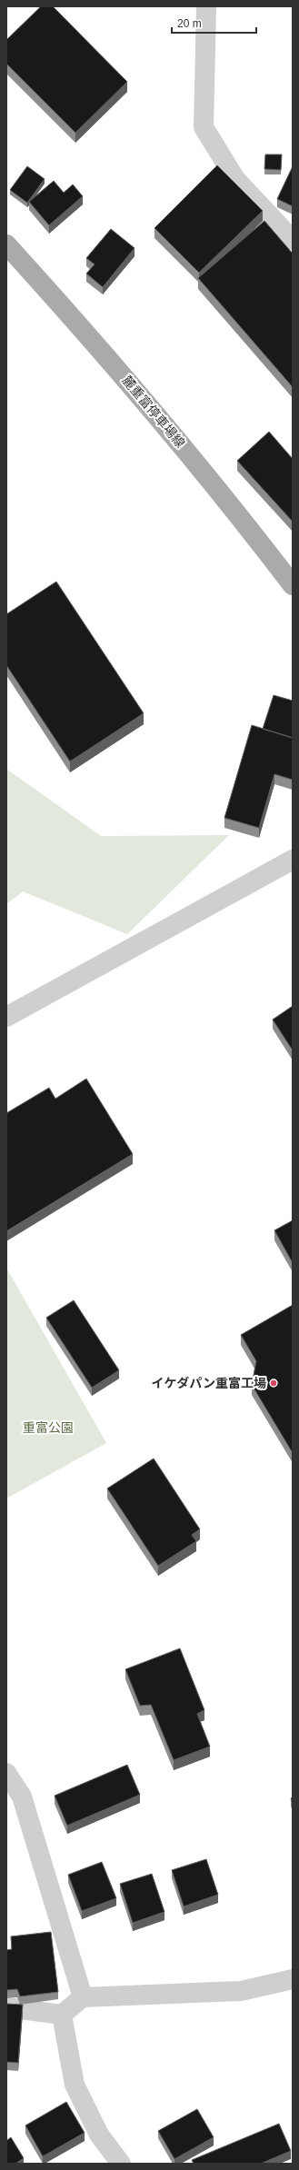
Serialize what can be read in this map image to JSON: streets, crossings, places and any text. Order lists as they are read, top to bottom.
{
  "streets": {
    "main road": ["麓重富停車場線"]
  },
  "parks": ["重富公園"],
  "places": ["イケダパン重富工場"],
  "scale_bar": "20 m"
}
